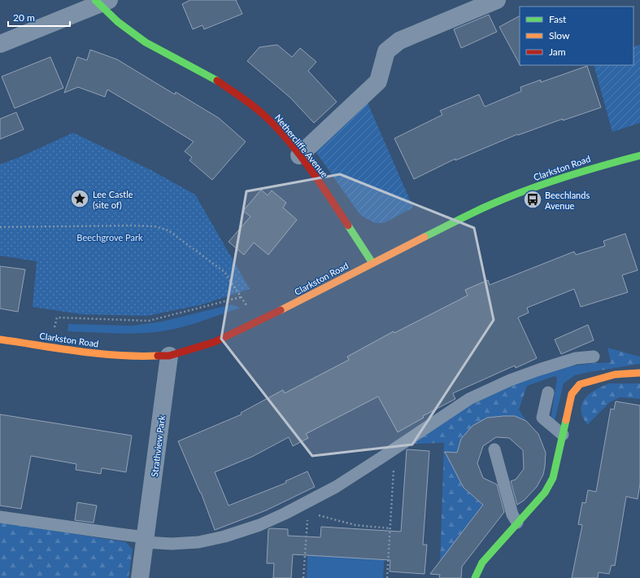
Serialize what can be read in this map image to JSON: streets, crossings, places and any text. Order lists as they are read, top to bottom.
{
  "streets": {
    "main road": ["Nethercliffe Avenue", "Clarkston Road"],
    "street": ["Strathview Park"]
  },
  "crossings": [
    ["Nethercliffe Avenue", "Clarkston Road"],
    ["Clarkston Road", "Strathview Park"]
  ],
  "parks": ["Beechgrove Park"],
  "places": {
    "place": ["Lee Castle (site of)"],
    "bus stop": ["Beechlands Avenue"]
  },
  "legend": ["Fast", "Slow", "Jam"],
  "scale_bar": "20 m"
}
